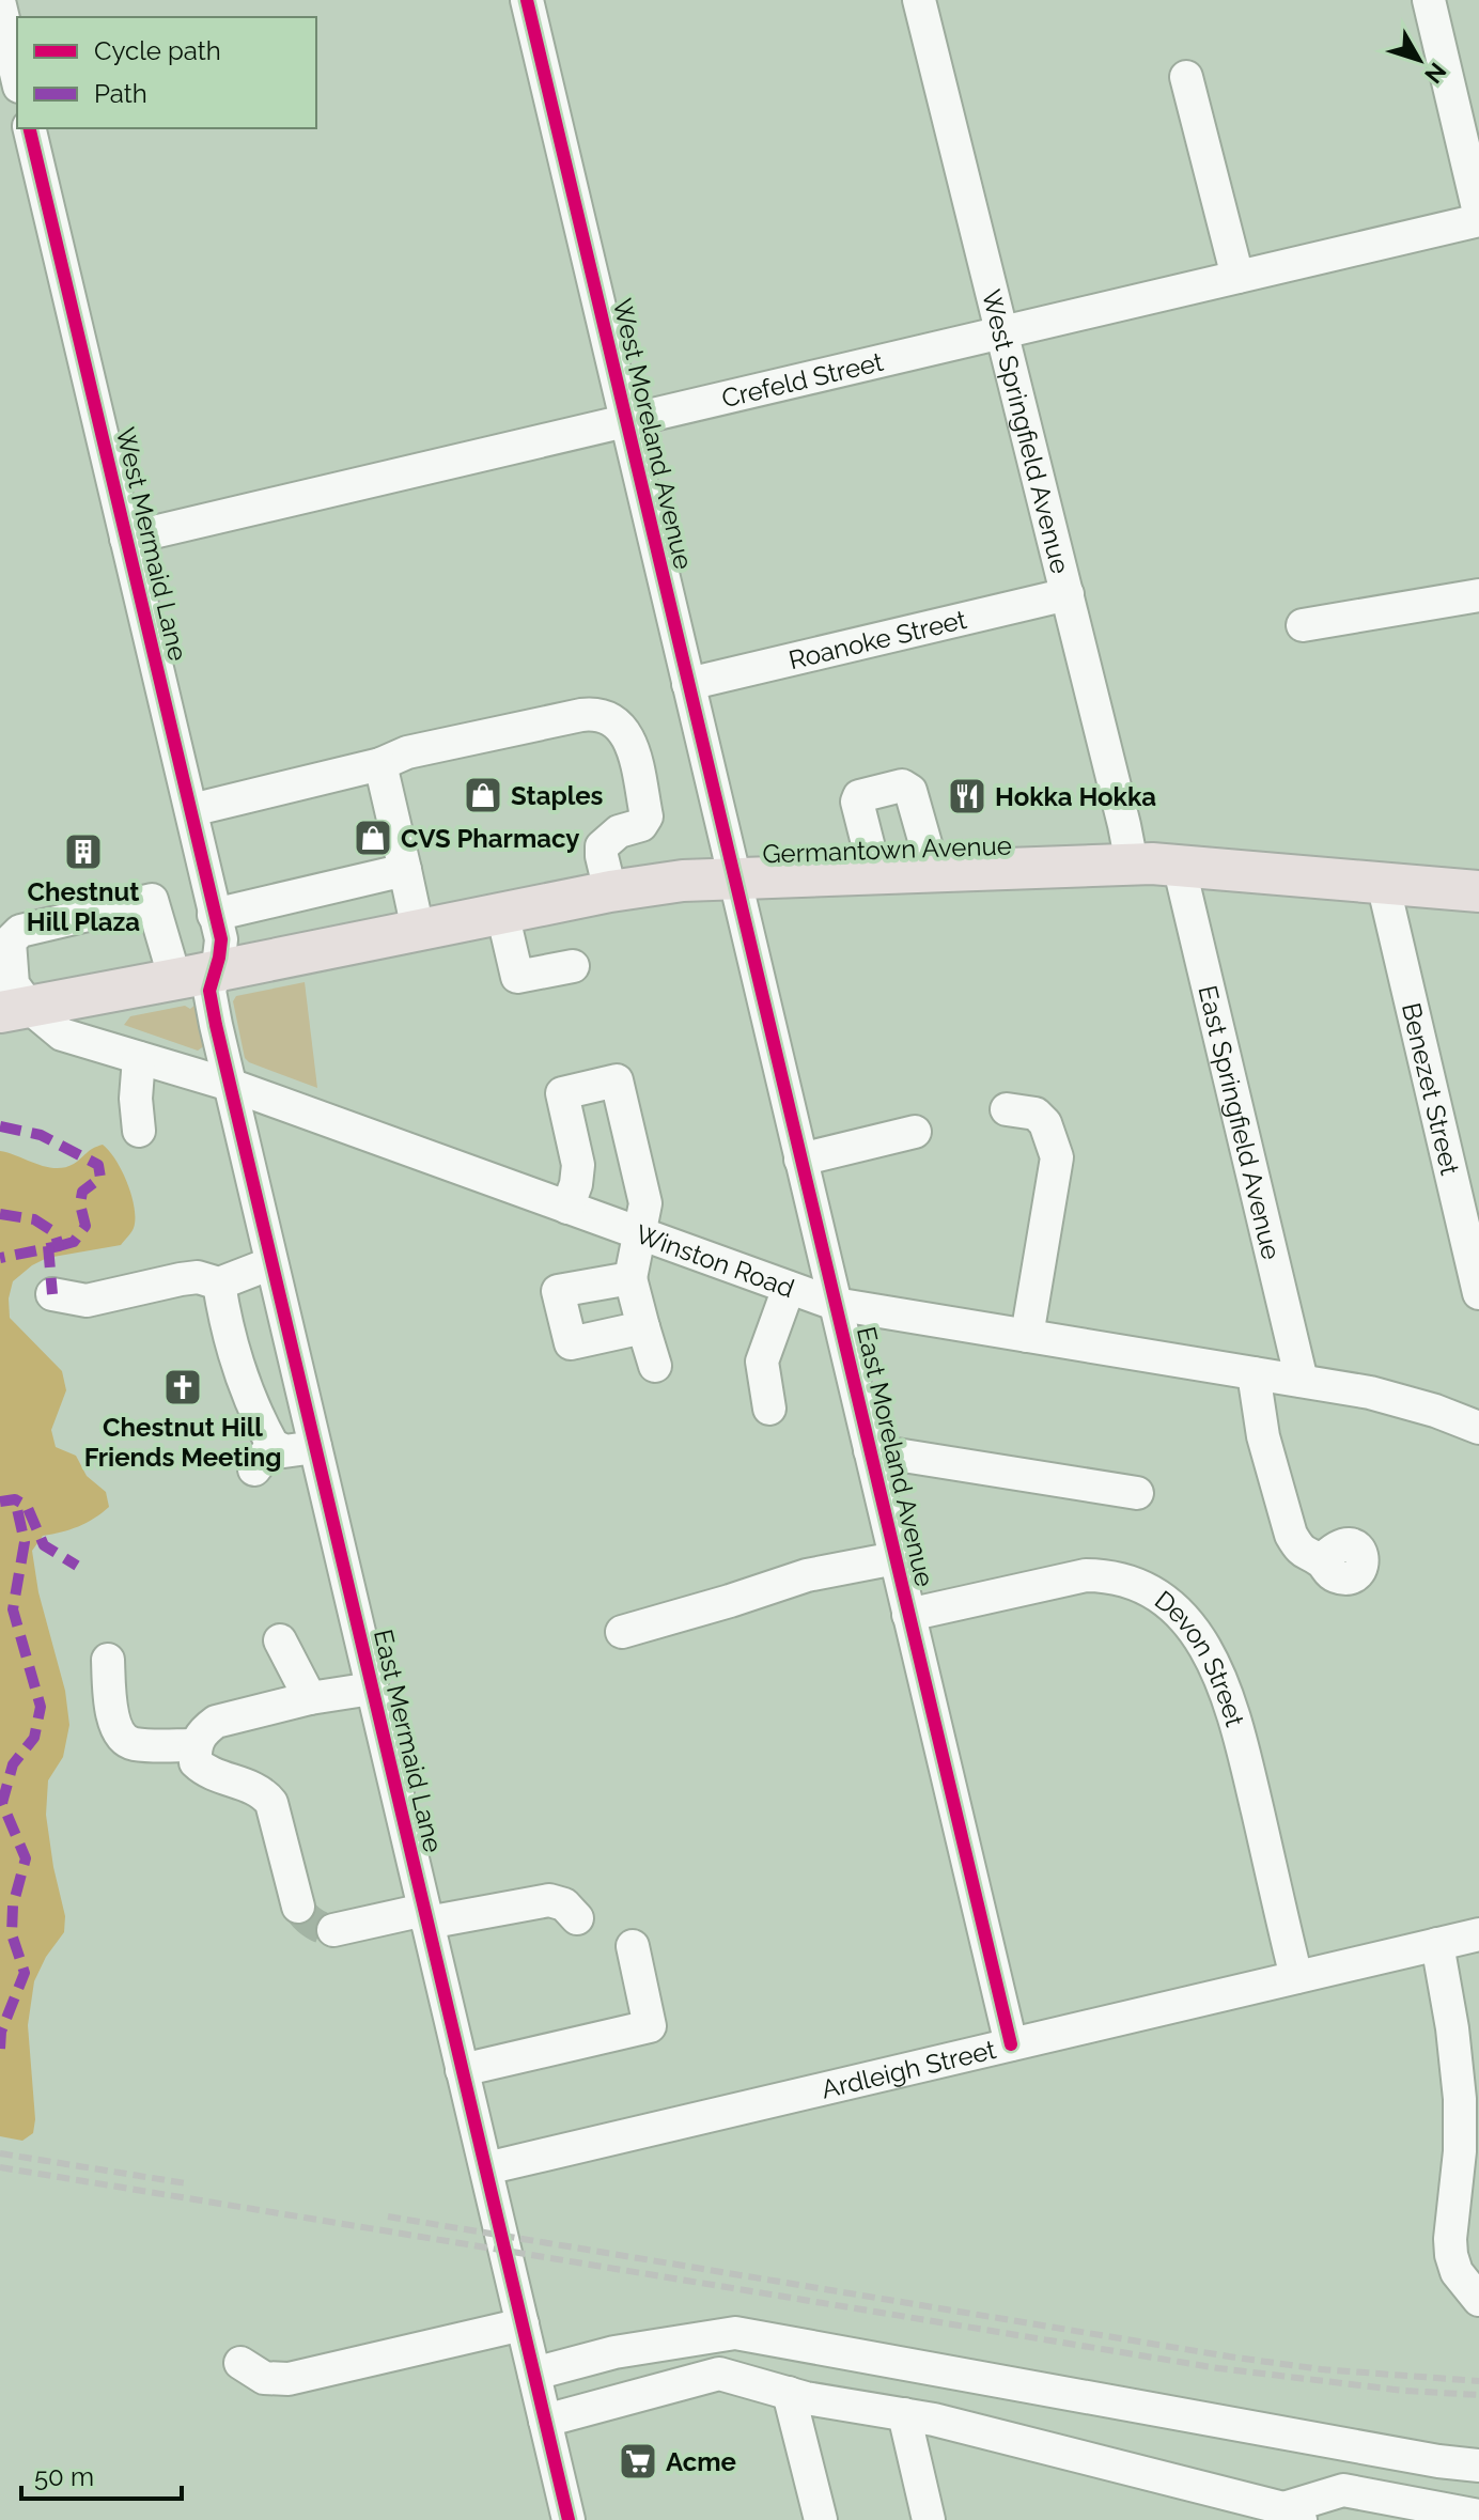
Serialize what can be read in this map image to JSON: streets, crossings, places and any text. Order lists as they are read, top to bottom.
{
  "streets": {
    "main road": ["Germantown Avenue"],
    "street": [
      "Crefeld Street",
      "West Springfield Avenue",
      "West Moreland Avenue",
      "West Mermaid Lane",
      "Roanoke Street",
      "Benezet Street",
      "East Springfield Avenue",
      "Winston Road",
      "East Moreland Avenue",
      "Devon Street",
      "East Mermaid Lane",
      "Ardleigh Street"
    ]
  },
  "crossings": [
    ["Crefeld Street", "West Springfield Avenue"],
    ["Crefeld Street", "West Moreland Avenue"],
    ["Crefeld Street", "West Mermaid Lane"],
    ["West Springfield Avenue", "Roanoke Street"],
    ["West Springfield Avenue", "Germantown Avenue"],
    ["West Moreland Avenue", "Roanoke Street"],
    ["West Moreland Avenue", "Germantown Avenue"],
    ["West Moreland Avenue", "East Moreland Avenue"],
    ["West Mermaid Lane", "Germantown Avenue"],
    ["West Mermaid Lane", "East Mermaid Lane"],
    ["Germantown Avenue", "Benezet Street"],
    ["Germantown Avenue", "East Springfield Avenue"],
    ["Germantown Avenue", "Winston Road"],
    ["Germantown Avenue", "East Moreland Avenue"],
    ["Germantown Avenue", "East Mermaid Lane"],
    ["East Springfield Avenue", "Winston Road"],
    ["Winston Road", "East Moreland Avenue"],
    ["Winston Road", "East Mermaid Lane"],
    ["East Moreland Avenue", "Devon Street"],
    ["East Moreland Avenue", "Ardleigh Street"],
    ["Devon Street", "Ardleigh Street"],
    ["East Mermaid Lane", "Ardleigh Street"]
  ],
  "places": {
    "shop": ["Staples", "CVS Pharmacy"],
    "restaurant": ["Hokka Hokka"],
    "building": ["Chestnut Hill Plaza"],
    "church": ["Chestnut Hill Friends Meeting"],
    "supermarket": ["Acme"]
  },
  "legend": ["Cycle path", "Path"],
  "scale_bar": "50 m",
  "north": "bottom right"
}
